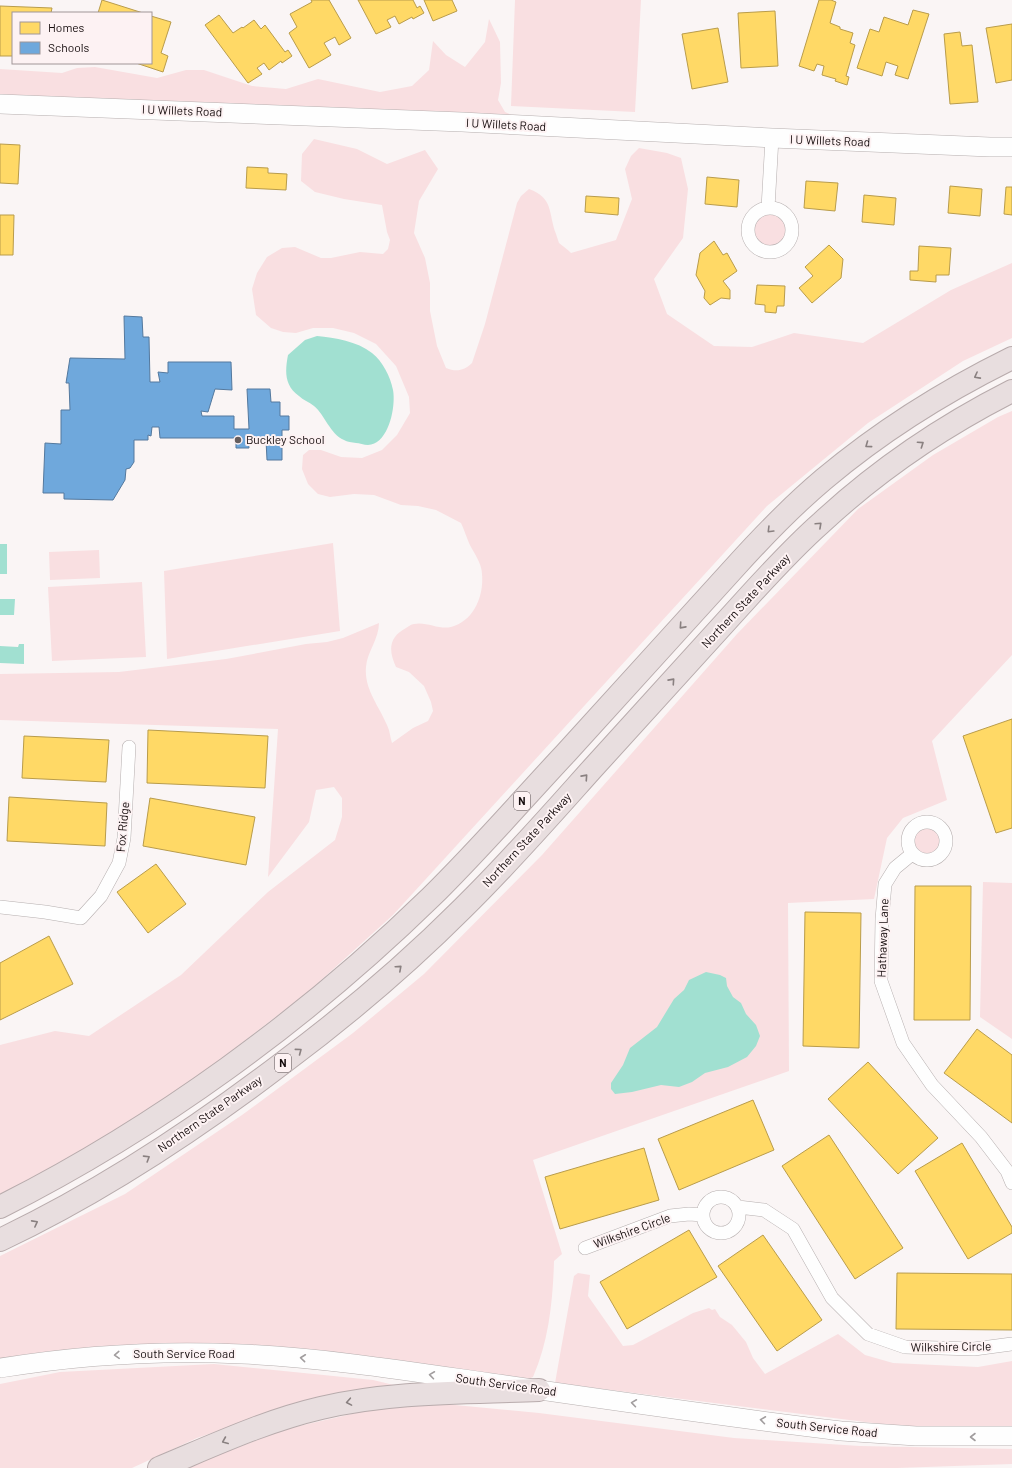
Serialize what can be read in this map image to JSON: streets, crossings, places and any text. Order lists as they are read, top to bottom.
{
  "streets": {
    "highway": ["Northern State Parkway", "N"],
    "main road": ["I U Willets Road", "South Service Road"],
    "street": ["Fox Ridge", "Hathaway Lane", "Wilkshire Circle"]
  },
  "one_way": ["South Service Road"],
  "places": ["Buckley School"],
  "legend": ["Homes", "Schools"]
}
